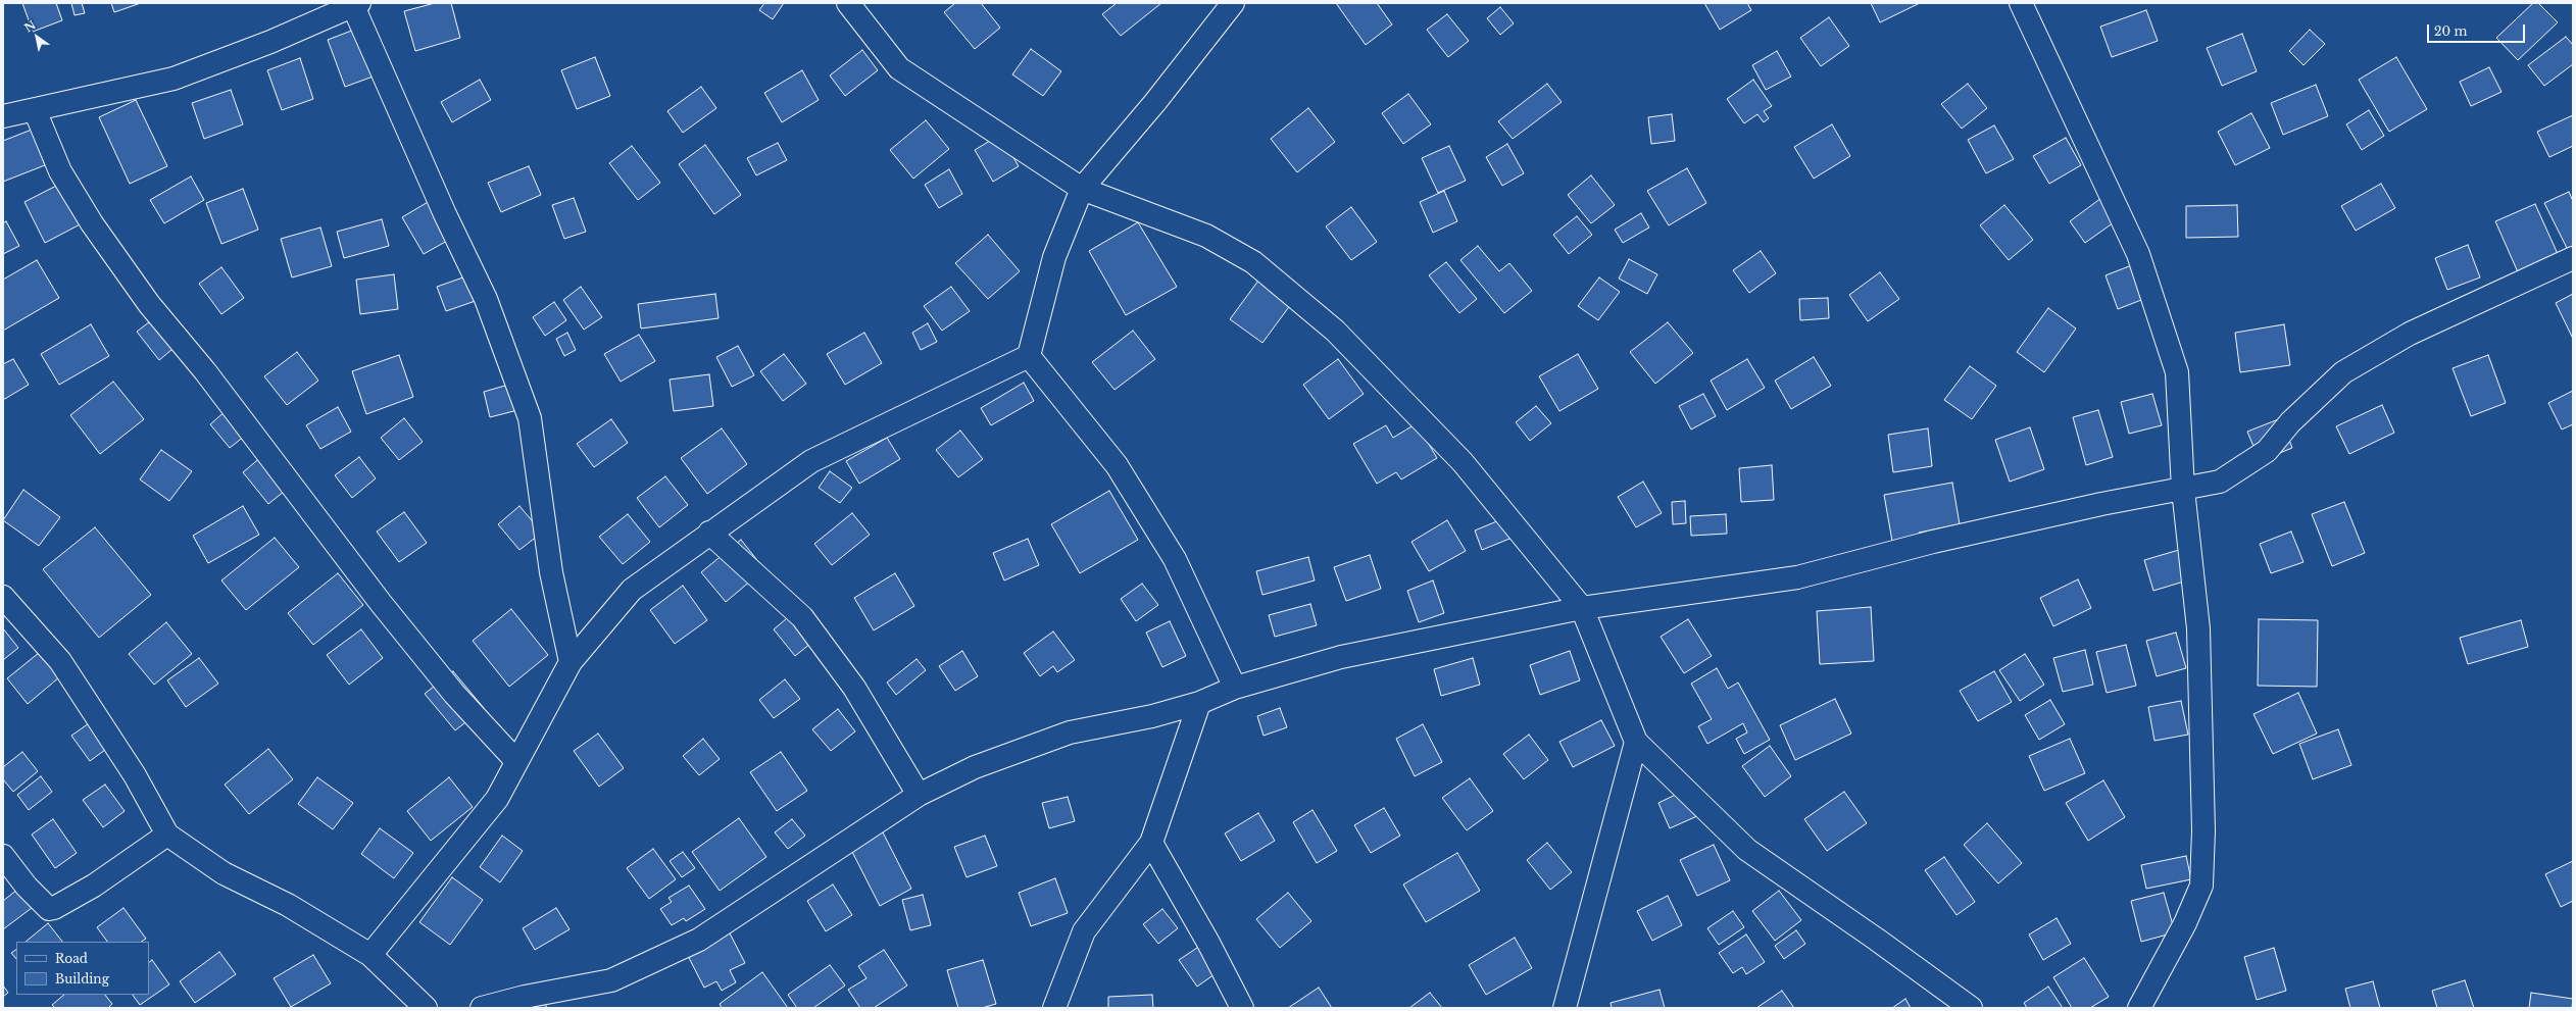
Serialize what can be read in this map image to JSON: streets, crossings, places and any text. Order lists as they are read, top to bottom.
{
  "legend": ["Road", "Building"],
  "scale_bar": "20 m",
  "north": "top left"
}
